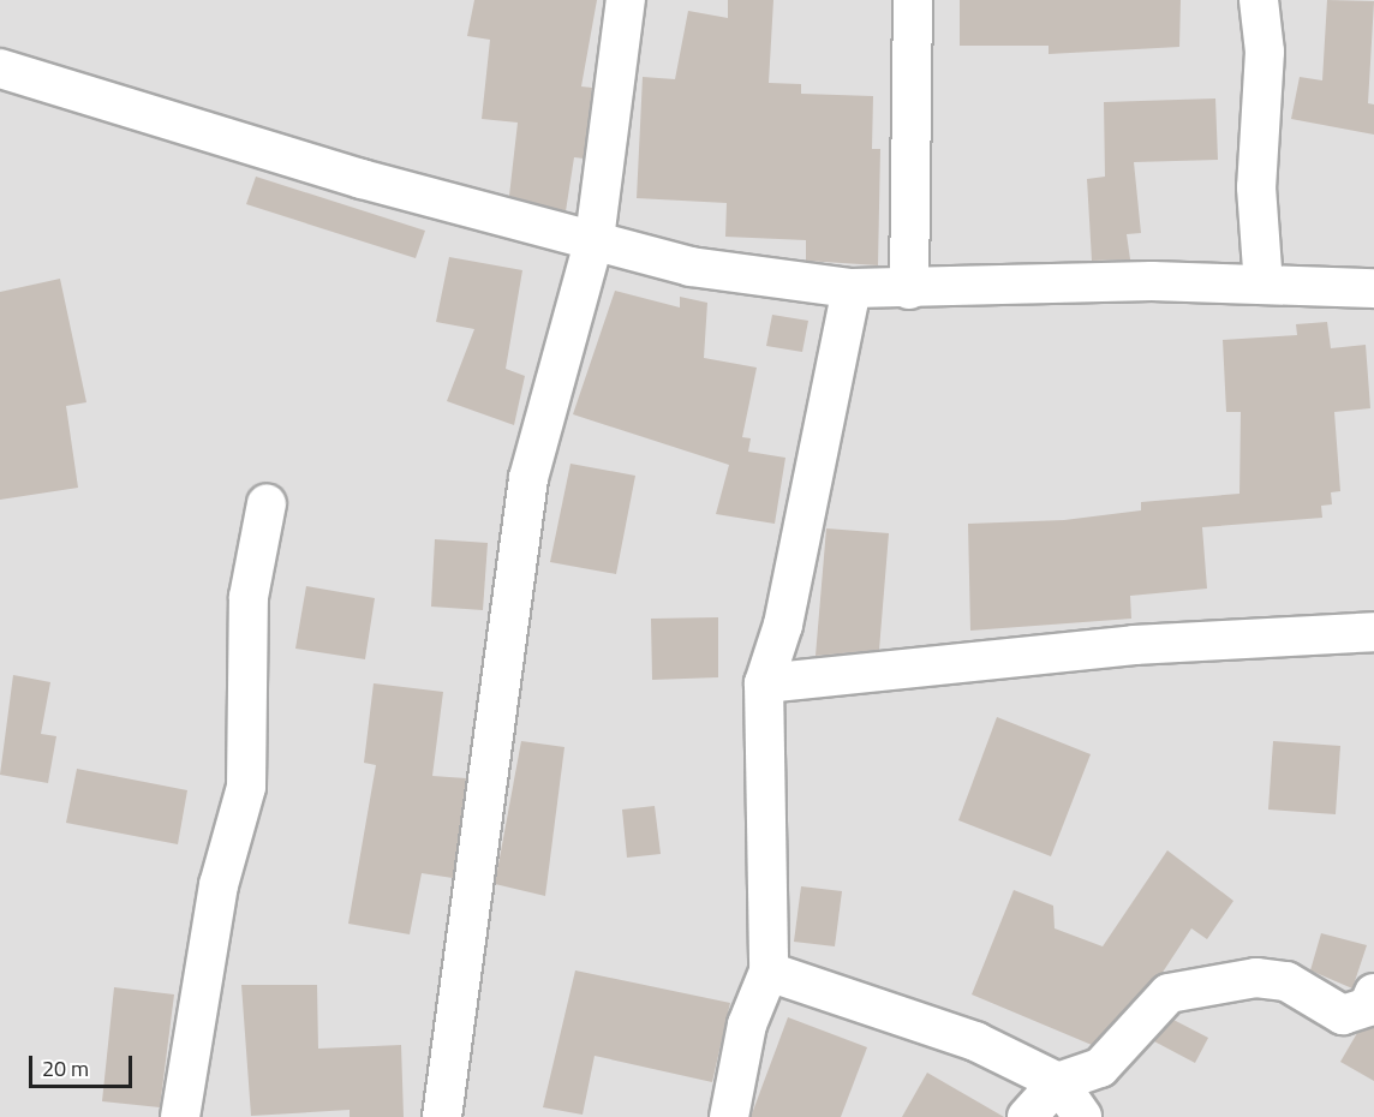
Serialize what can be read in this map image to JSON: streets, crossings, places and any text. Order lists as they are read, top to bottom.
{
  "scale_bar": "20 m"
}
